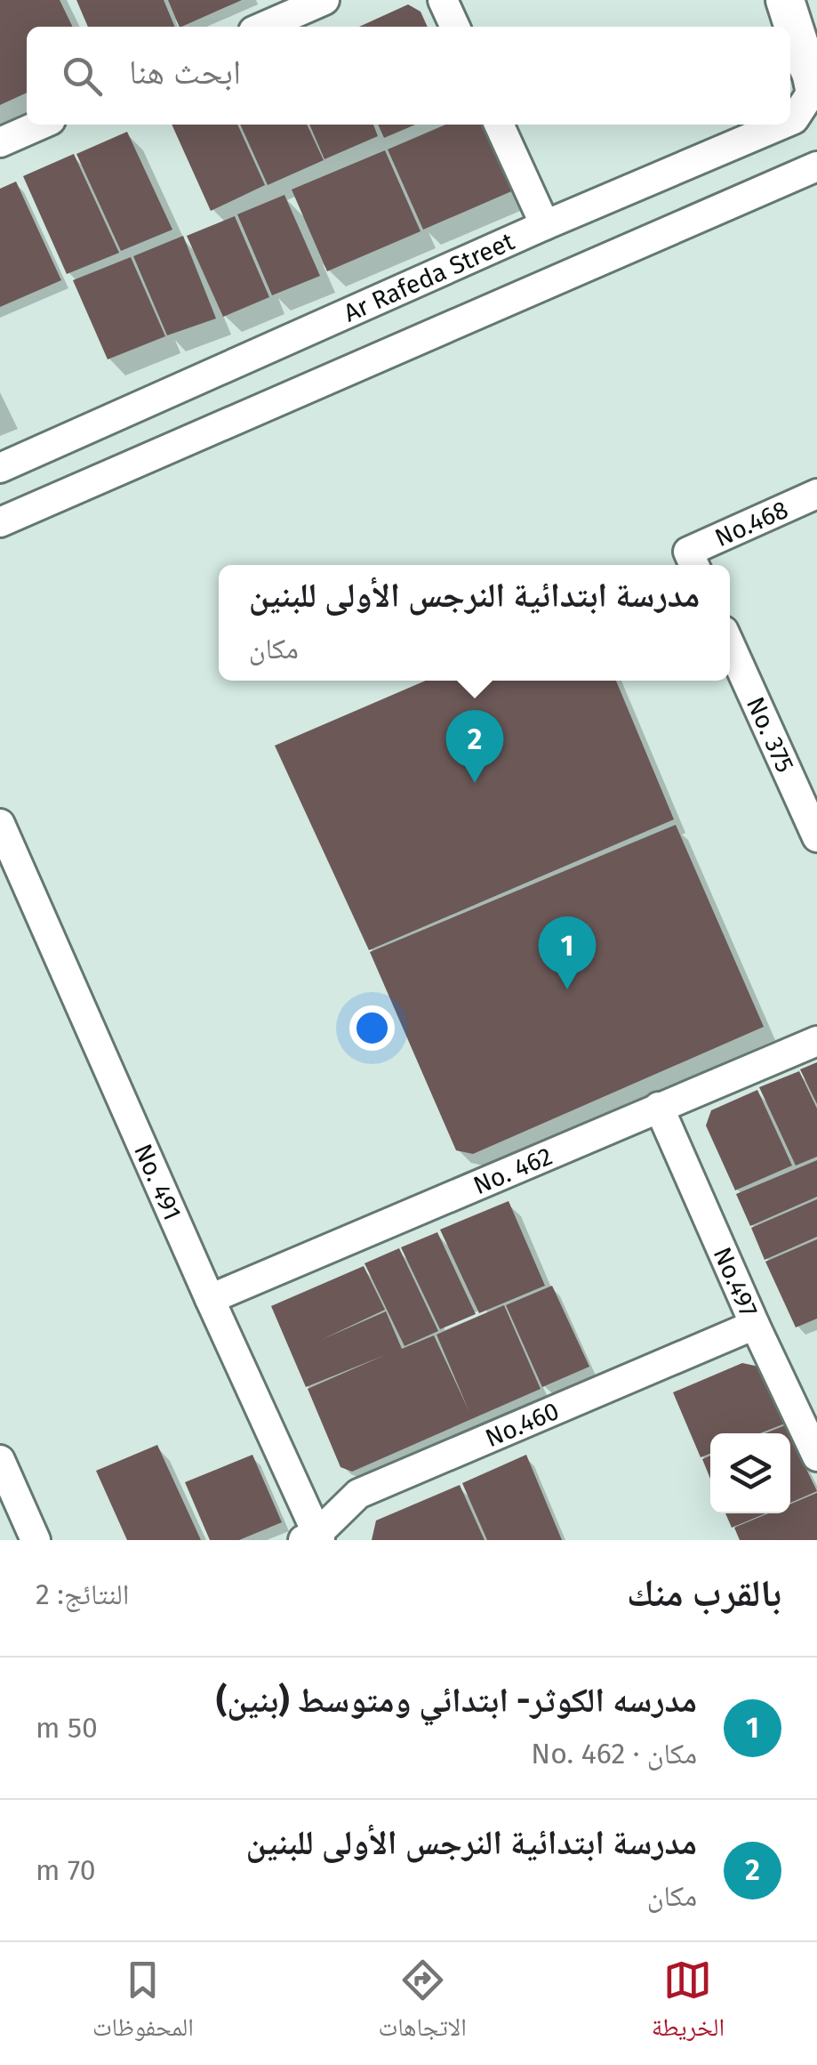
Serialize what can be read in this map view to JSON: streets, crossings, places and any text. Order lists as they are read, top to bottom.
{
  "streets": {
    "street": [
      "Ar Rafeda Street",
      "No.468",
      "No. 375",
      "No. 462",
      "No. 491",
      "No.497",
      "No.460"
    ]
  },
  "crossings": [
    ["No. 462", "No. 491"],
    ["No. 462", "No.497"],
    ["No. 491", "No.460"],
    ["No.497", "No.460"]
  ],
  "page": {
    "search": "ابحث هنا",
    "popup": ["مدرسة ابتدائية النرجس الأولى للبنين", "مكان"],
    "pins": ["2", "1"],
    "heading": ["بالقرب منك", "النتائج: 2"],
    "list": [
      {
        "mark": "1",
        "name": "مدرسه الكوثر- ابتدائي ومتوسط (بنين)",
        "note": "مكان · No. 462",
        "value": "50 m"
      },
      {
        "mark": "2",
        "name": "مدرسة ابتدائية النرجس الأولى للبنين",
        "note": "مكان",
        "value": "70 m"
      }
    ],
    "nav": ["الخريطة", "الاتجاهات", "المحفوظات"]
  }
}
